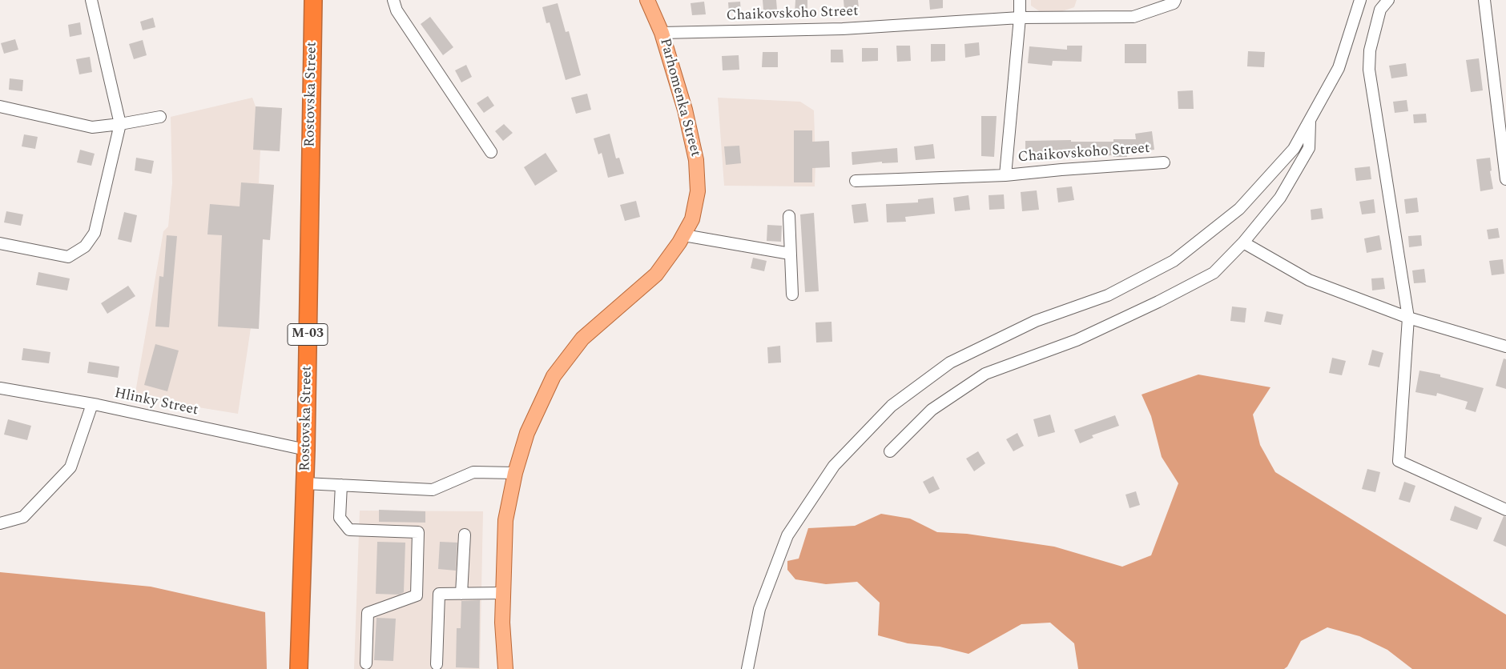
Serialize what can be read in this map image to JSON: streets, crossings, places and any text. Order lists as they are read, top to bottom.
{
  "streets": {
    "highway": ["Rostovska Street", "М-03"],
    "main road": ["Parhomenka Street"],
    "street": ["Chaikovskoho Street", "Hlinky Street"]
  },
  "crossings": [
    ["Chaikovskoho Street", "Parhomenka Street"],
    ["Rostovska Street", "Hlinky Street"]
  ]
}
